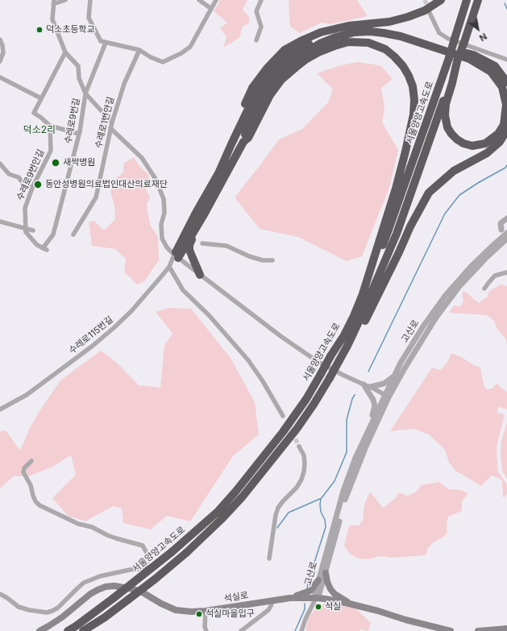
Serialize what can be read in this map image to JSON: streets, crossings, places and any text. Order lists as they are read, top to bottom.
{
  "streets": {
    "highway": ["서울양양고속도로"],
    "main road": ["석실로"],
    "street": [
      "수레로9번길",
      "수레로1번안길",
      "수레로9번안길",
      "고산로",
      "수레로115번길"
    ]
  },
  "crossings": [
    ["수레로9번길", "수레로9번안길"],
    ["고산로", "석실로"]
  ],
  "districts": ["덕소2리"],
  "places": [
    "덕소초등학교",
    "새싹병원",
    "동안성병원의료법인대산의료재단",
    "석실",
    "석실마을입구"
  ],
  "north": "bottom right"
}
